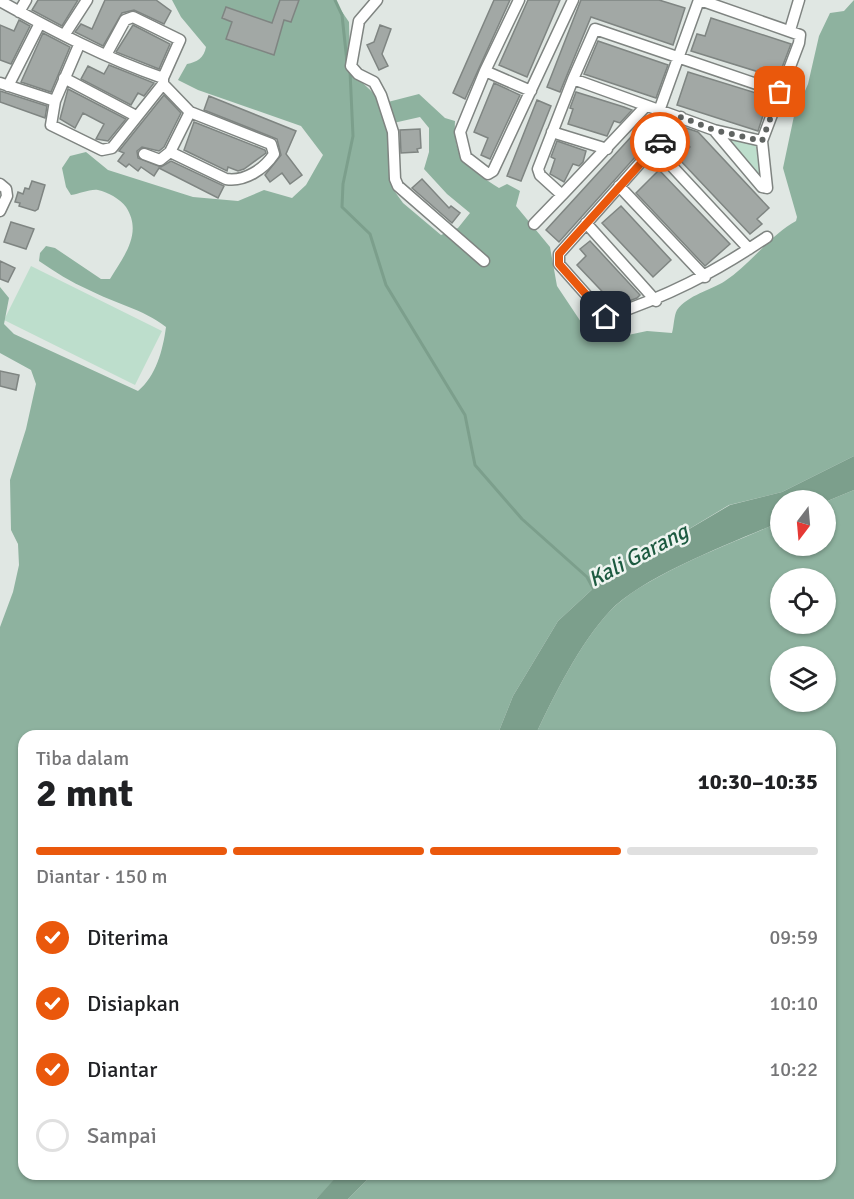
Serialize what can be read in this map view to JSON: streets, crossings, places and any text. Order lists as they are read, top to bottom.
{
  "water": ["Kali Garang"],
  "north": "bottom",
  "page": {
    "heading": ["2 mnt", "Tiba dalam", "10:30–10:35"],
    "bar": "Diantar · 150 m",
    "list": [
      ["Diterima", "09:59"],
      ["Disiapkan", "10:10"],
      ["Diantar", "10:22"],
      "Sampai"
    ]
  }
}
